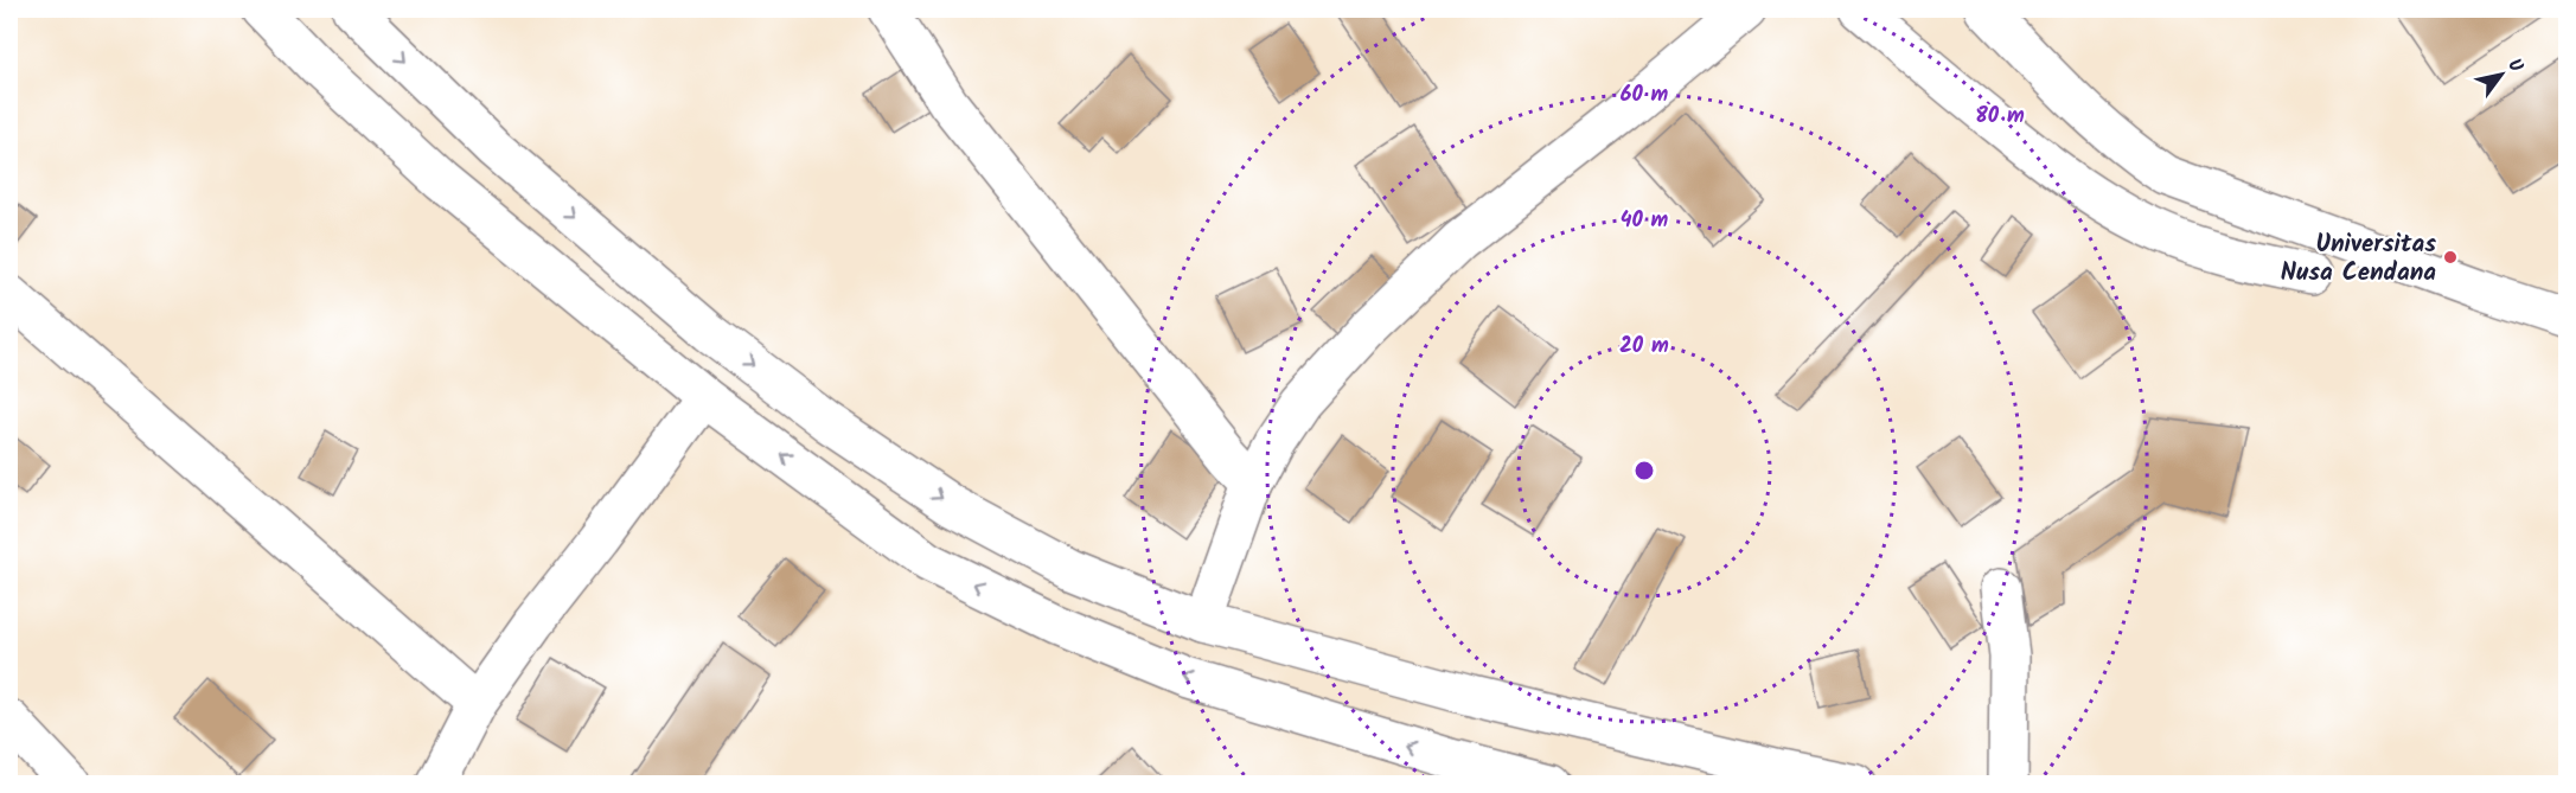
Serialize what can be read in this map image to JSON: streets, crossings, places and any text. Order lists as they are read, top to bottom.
{
  "places": ["Universitas Nusa Cendana"],
  "north": "top right",
  "rings": [
    "60 m",
    "80 m",
    "40 m",
    "20 m"
  ]
}
